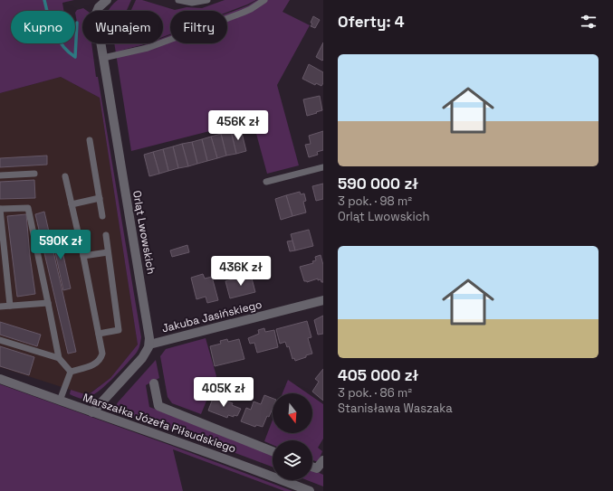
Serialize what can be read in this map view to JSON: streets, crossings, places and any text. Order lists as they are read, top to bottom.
{
  "streets": {
    "street": ["Orląt Lwowskich", "Jakuba Jasińskiego", "Marszałka Józefa Piłsudskiego"]
  },
  "crossings": [
    ["Orląt Lwowskich", "Jakuba Jasińskiego"]
  ],
  "north": "bottom",
  "page": {
    "heading": "Oferty: 4",
    "chip": ["Kupno", "Wynajem", "Filtry"],
    "list": [
      {
        "name": "590 000 zł",
        "note": "3 pok. · 98 m² · Orląt Lwowskich"
      },
      {
        "name": "405 000 zł",
        "note": "3 pok. · 86 m² · Stanisława Waszaka"
      }
    ],
    "price": [
      "456K zł",
      "590K zł",
      "436K zł",
      "405K zł"
    ]
  }
}
